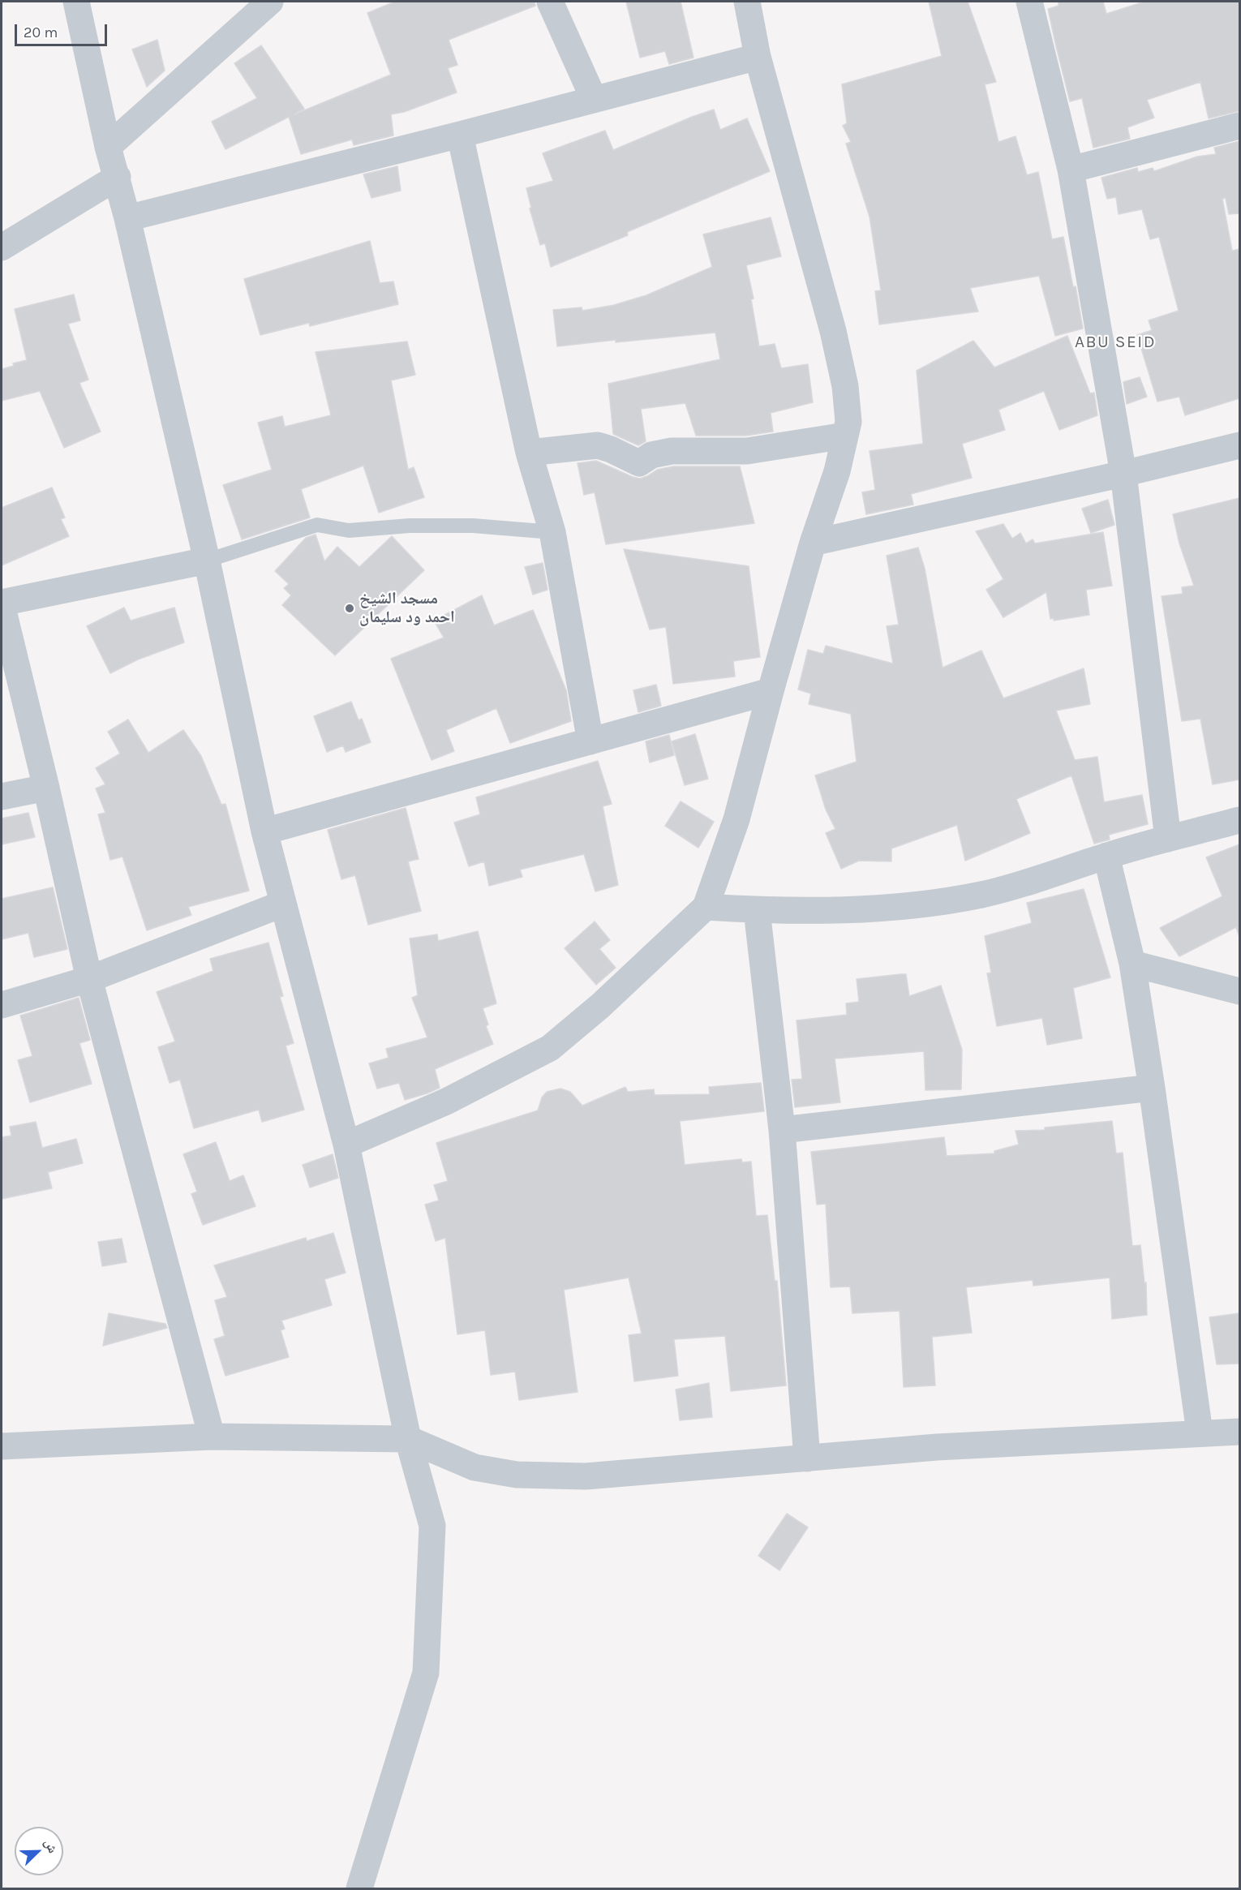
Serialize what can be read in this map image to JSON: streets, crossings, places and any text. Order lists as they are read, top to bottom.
{
  "districts": ["ABU SEID"],
  "places": ["مسجد الشيخ احمد ود سليمان"],
  "scale_bar": "20 m",
  "north": "top right"
}
